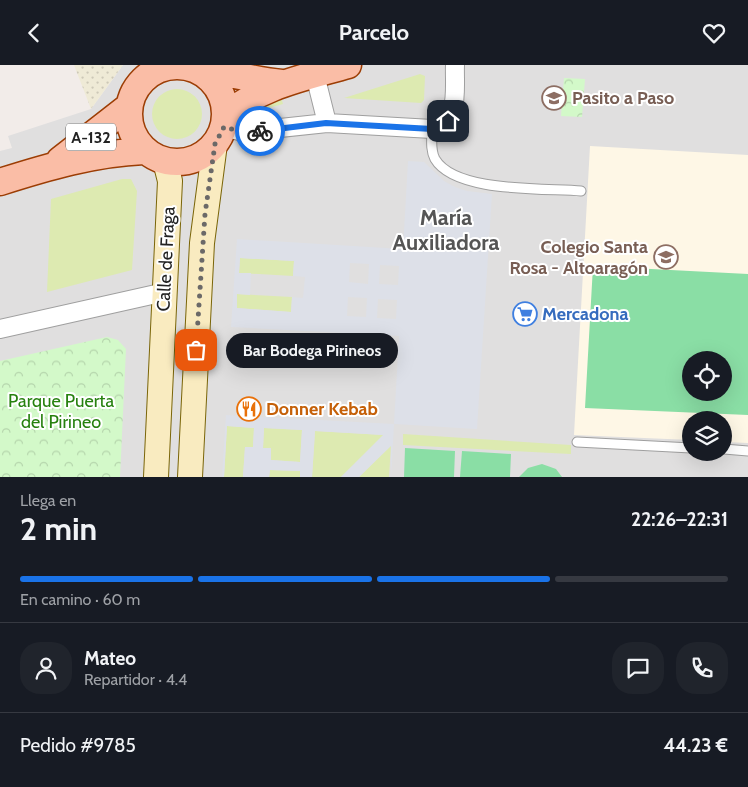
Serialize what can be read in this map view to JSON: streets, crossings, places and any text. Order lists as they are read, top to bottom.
{
  "streets": {
    "main road": ["A-132", "Calle de Fraga"]
  },
  "crossings": [
    ["A-132", "Calle de Fraga"]
  ],
  "districts": ["María Auxiliadora"],
  "parks": ["Parque Puerta del Pirineo"],
  "places": {
    "school or university": ["Pasito a Paso", "Colegio Santa Rosa - Altoaragón"],
    "supermarket": ["Mercadona"],
    "other": ["Bar Bodega Pirineos"],
    "restaurant": ["Donner Kebab"]
  },
  "page": {
    "header": "Parcelo",
    "bubble": "Bar Bodega Pirineos",
    "heading": ["2 min", "Llega en", "22:26–22:31"],
    "panel": [
      "Mateo",
      "Repartidor · 4.4",
      "Pedido #9785",
      "44.23 €"
    ],
    "bar": "En camino · 60 m"
  }
}
